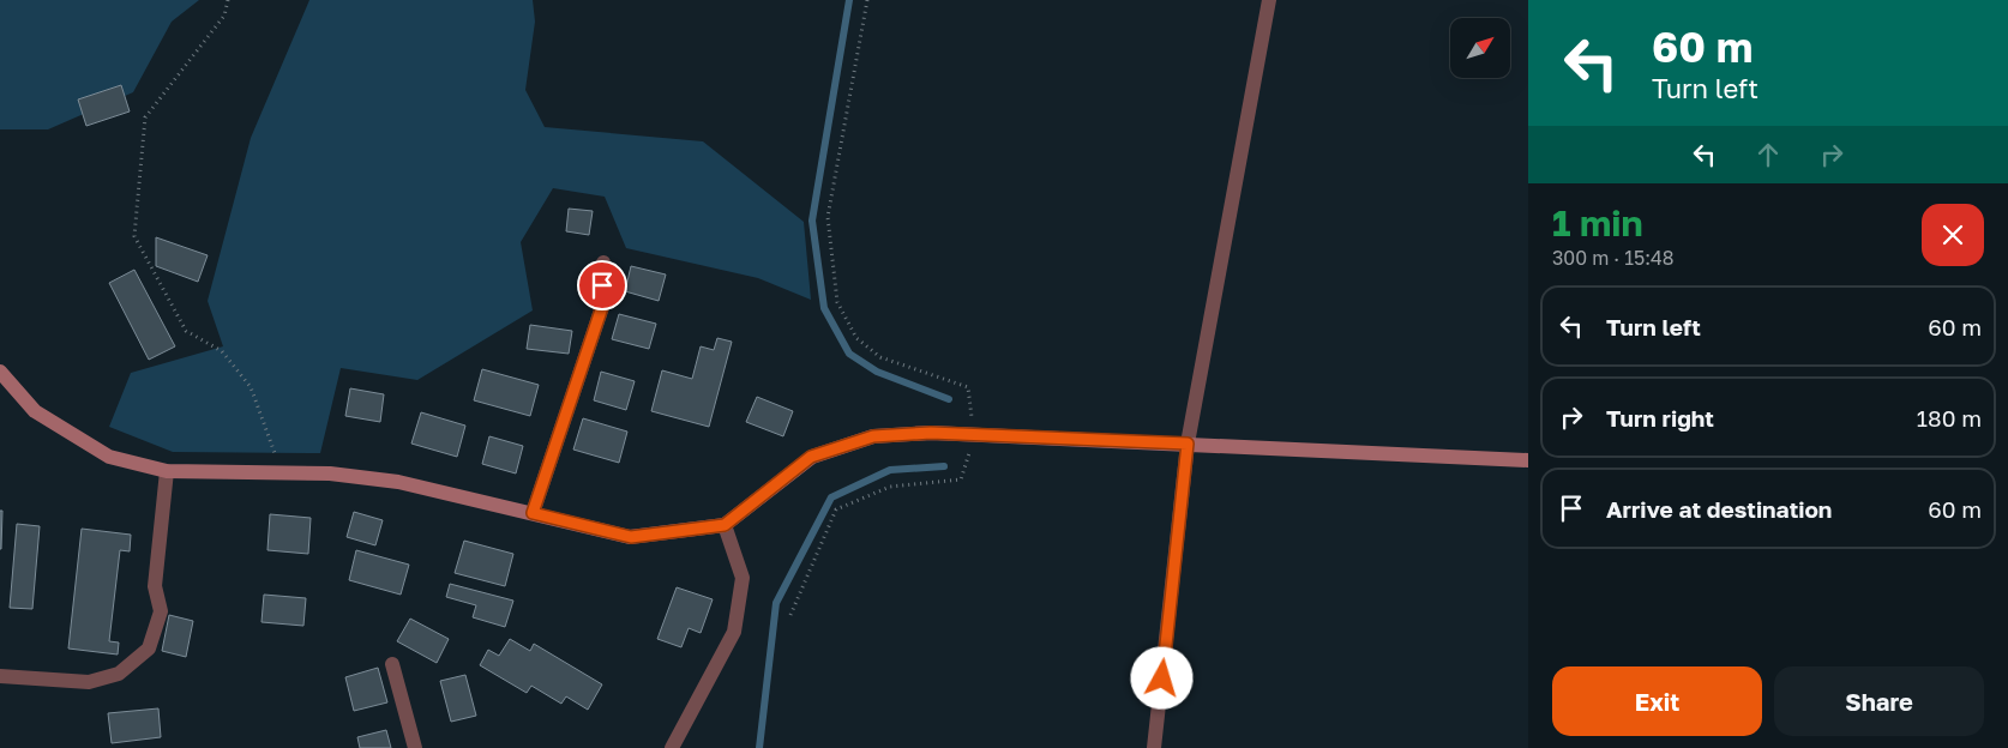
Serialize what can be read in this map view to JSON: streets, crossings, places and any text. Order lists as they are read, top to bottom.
{
  "north": "top right",
  "page": {
    "turn": ["60 m", "Turn left"],
    "heading": ["1 min", "300 m · 15:48"],
    "list": [
      {
        "name": "Turn left",
        "value": "60 m"
      },
      {
        "name": "Turn right",
        "value": "180 m"
      },
      {
        "name": "Arrive at destination",
        "value": "60 m"
      }
    ],
    "buttons": ["Exit", "Share"]
  }
}
